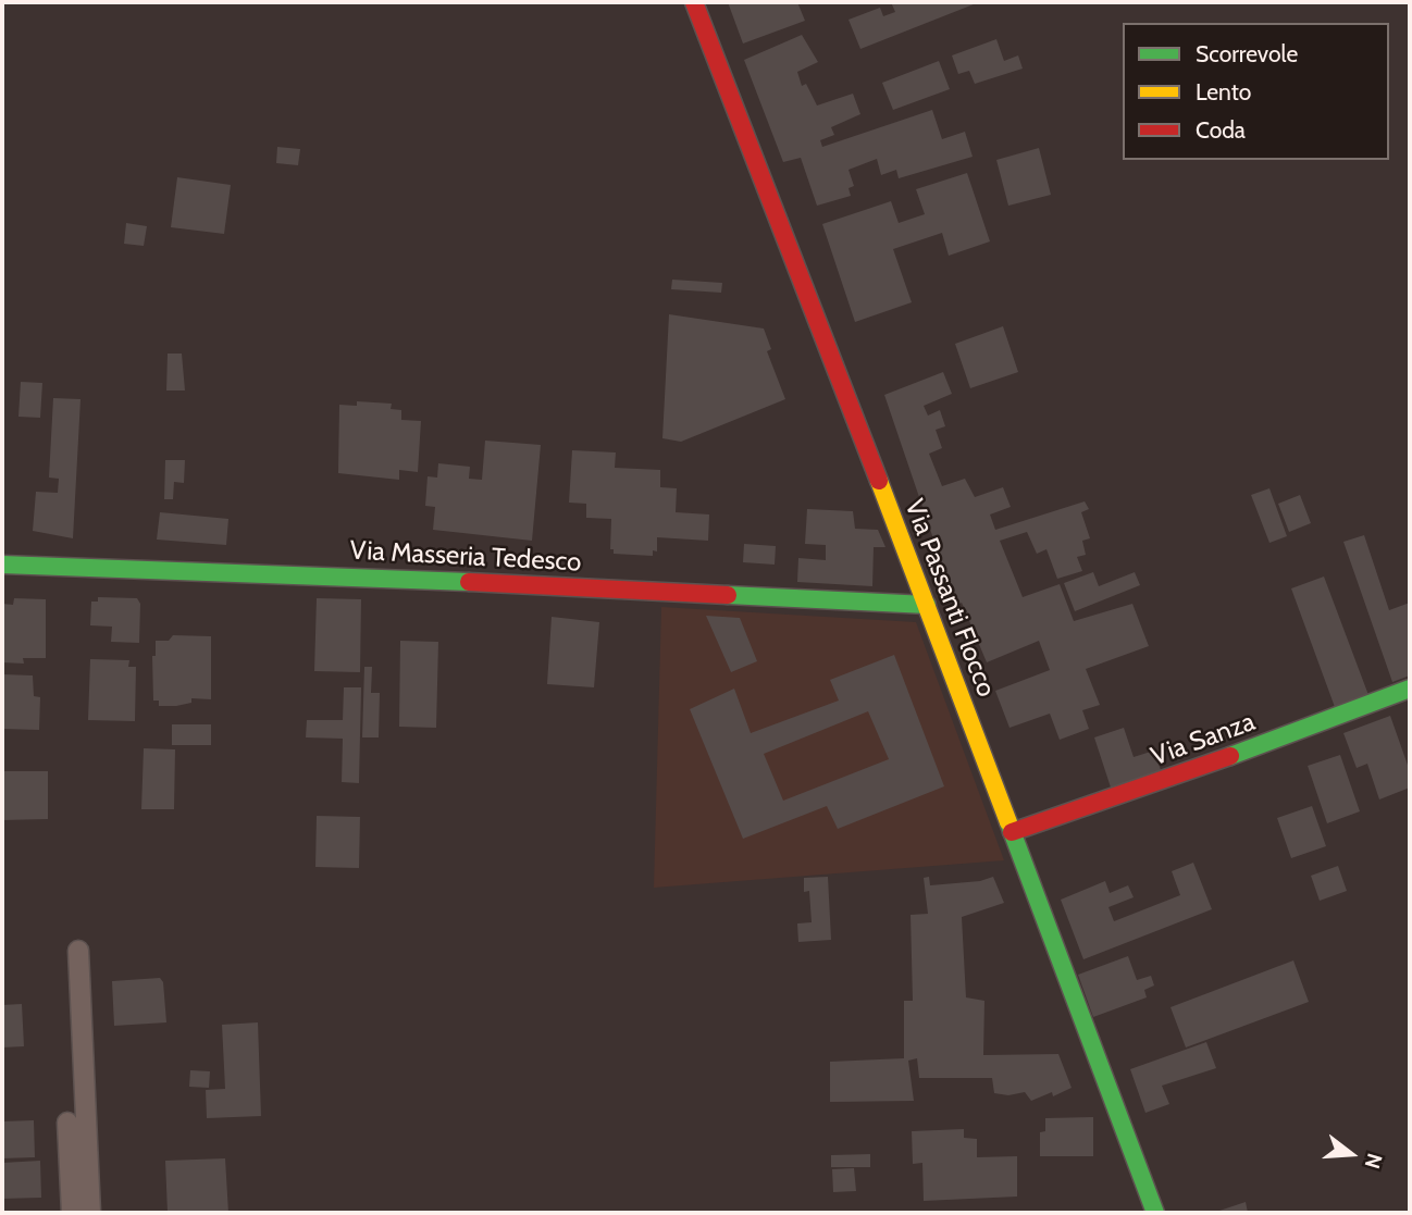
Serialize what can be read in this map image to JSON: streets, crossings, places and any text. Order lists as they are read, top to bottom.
{
  "streets": {
    "street": ["Via Masseria Tedesco", "Via Passanti Flocco", "Via Sanza"]
  },
  "crossings": [
    ["Via Masseria Tedesco", "Via Passanti Flocco"],
    ["Via Passanti Flocco", "Via Sanza"]
  ],
  "legend": ["Scorrevole", "Lento", "Coda"],
  "north": "right"
}
